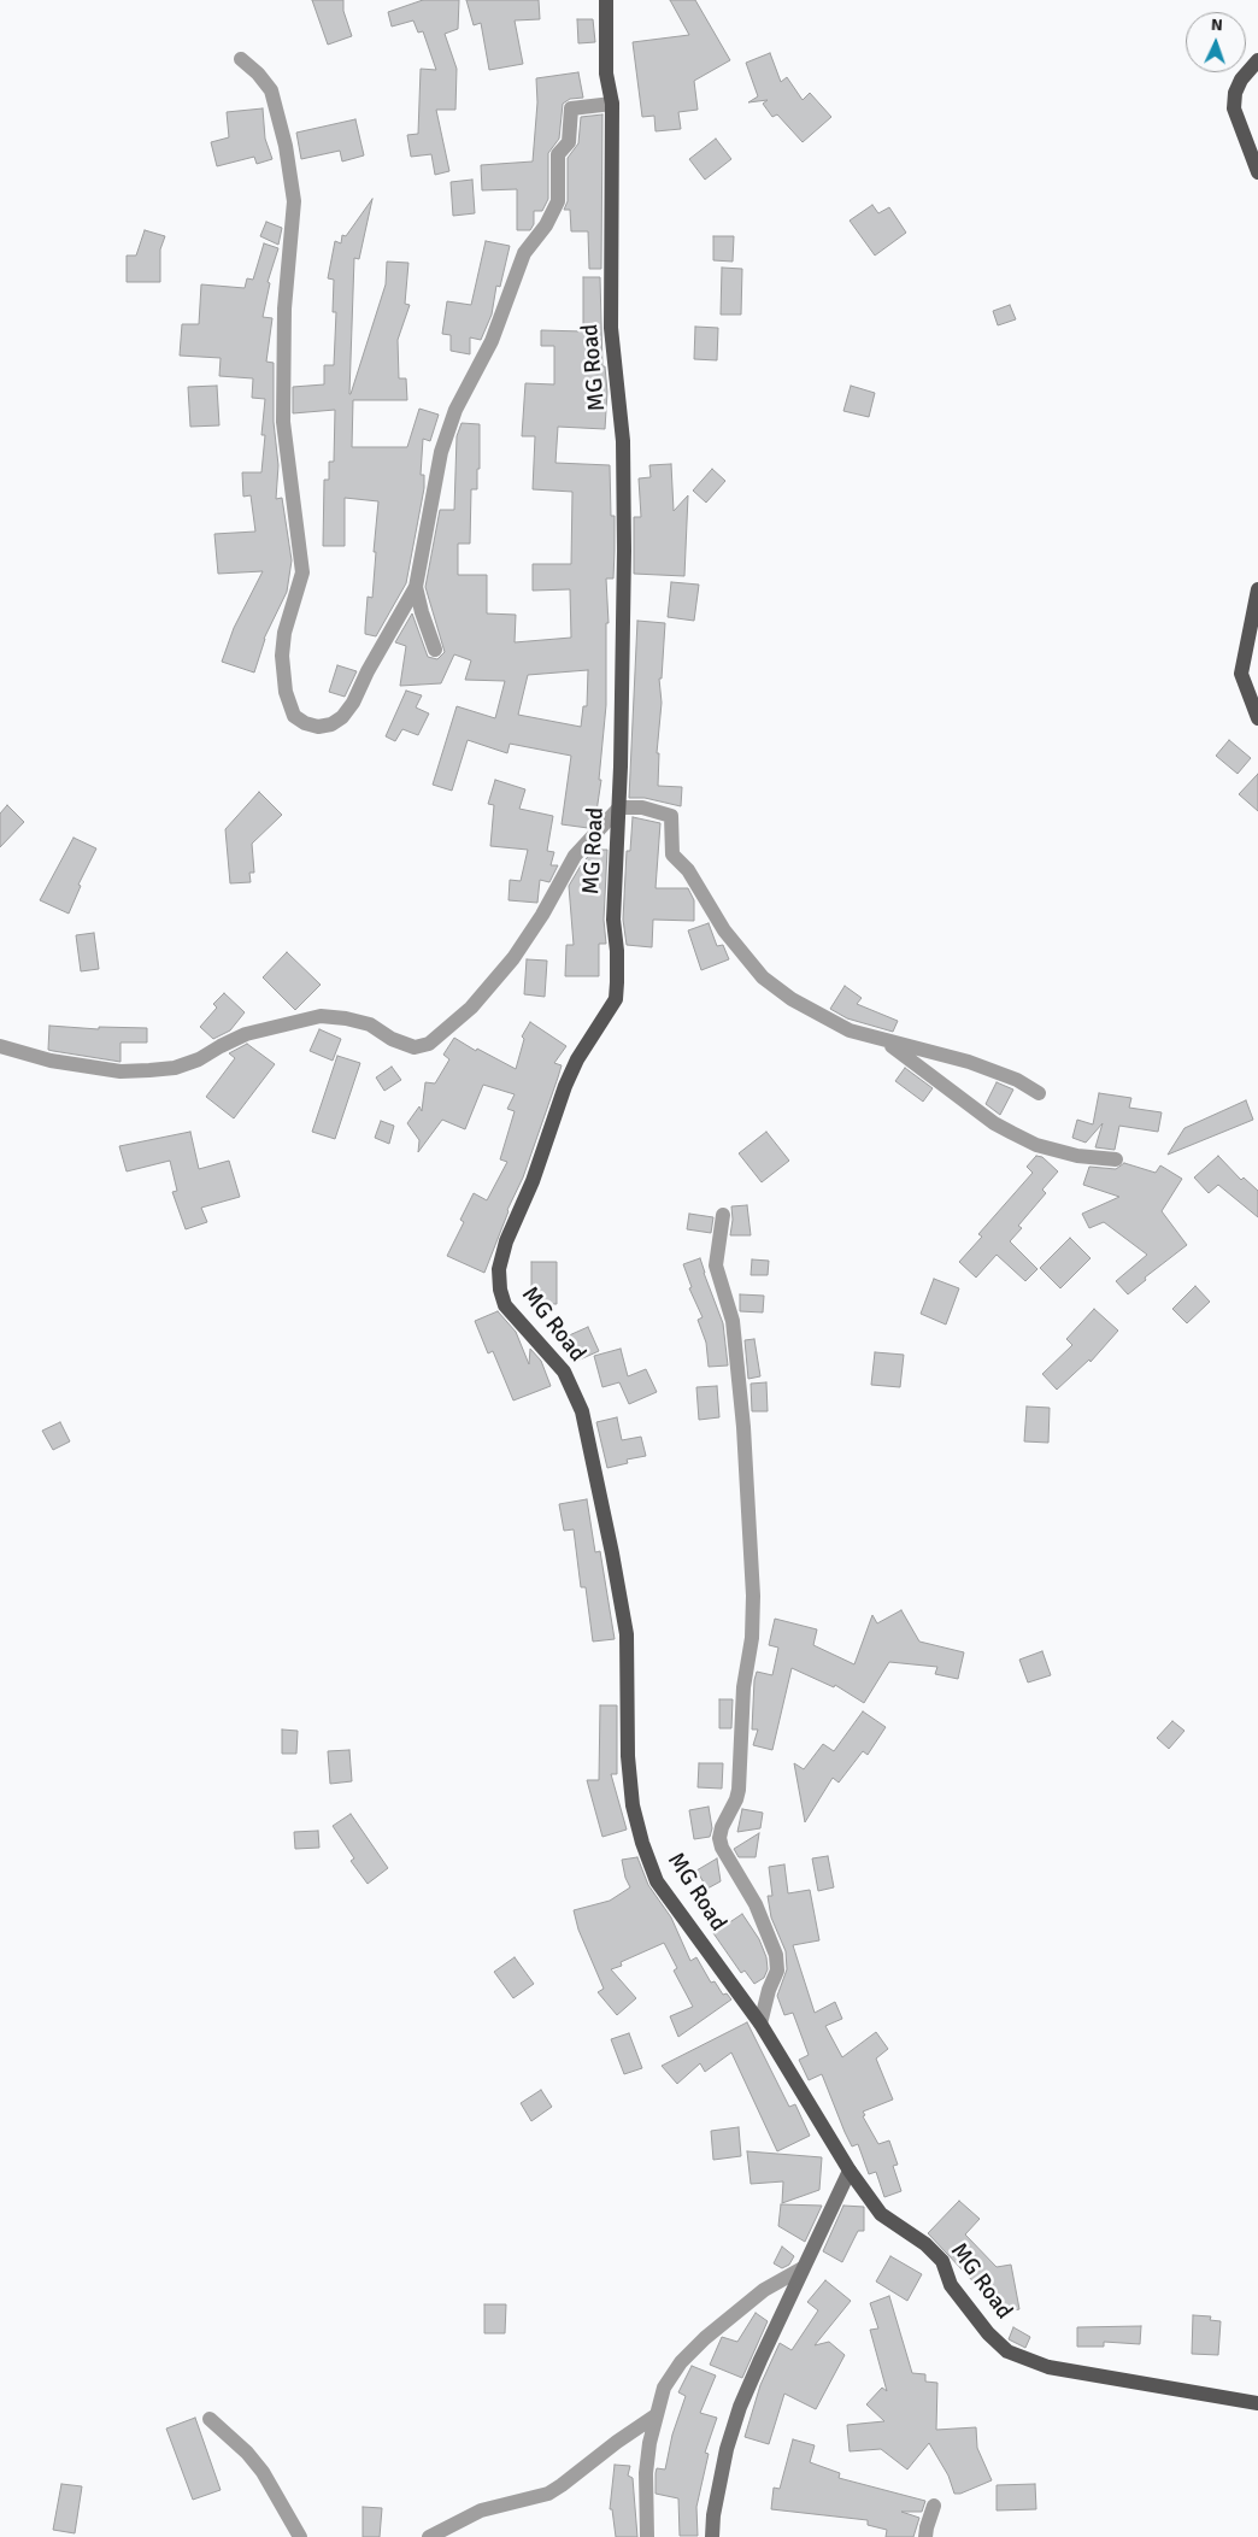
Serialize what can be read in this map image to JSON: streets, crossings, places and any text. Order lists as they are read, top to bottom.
{
  "streets": {
    "main road": ["MG Road"]
  },
  "north": "top"
}
